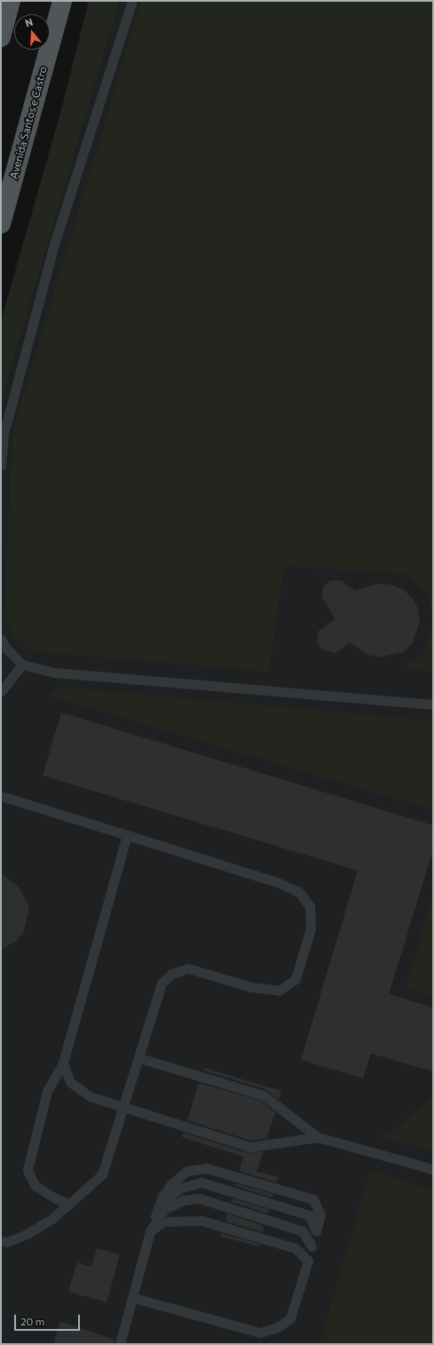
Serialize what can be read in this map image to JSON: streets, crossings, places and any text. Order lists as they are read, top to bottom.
{
  "streets": {
    "main road": ["Avenida Santos e Castro"]
  },
  "scale_bar": "20 m",
  "north": "top"
}
